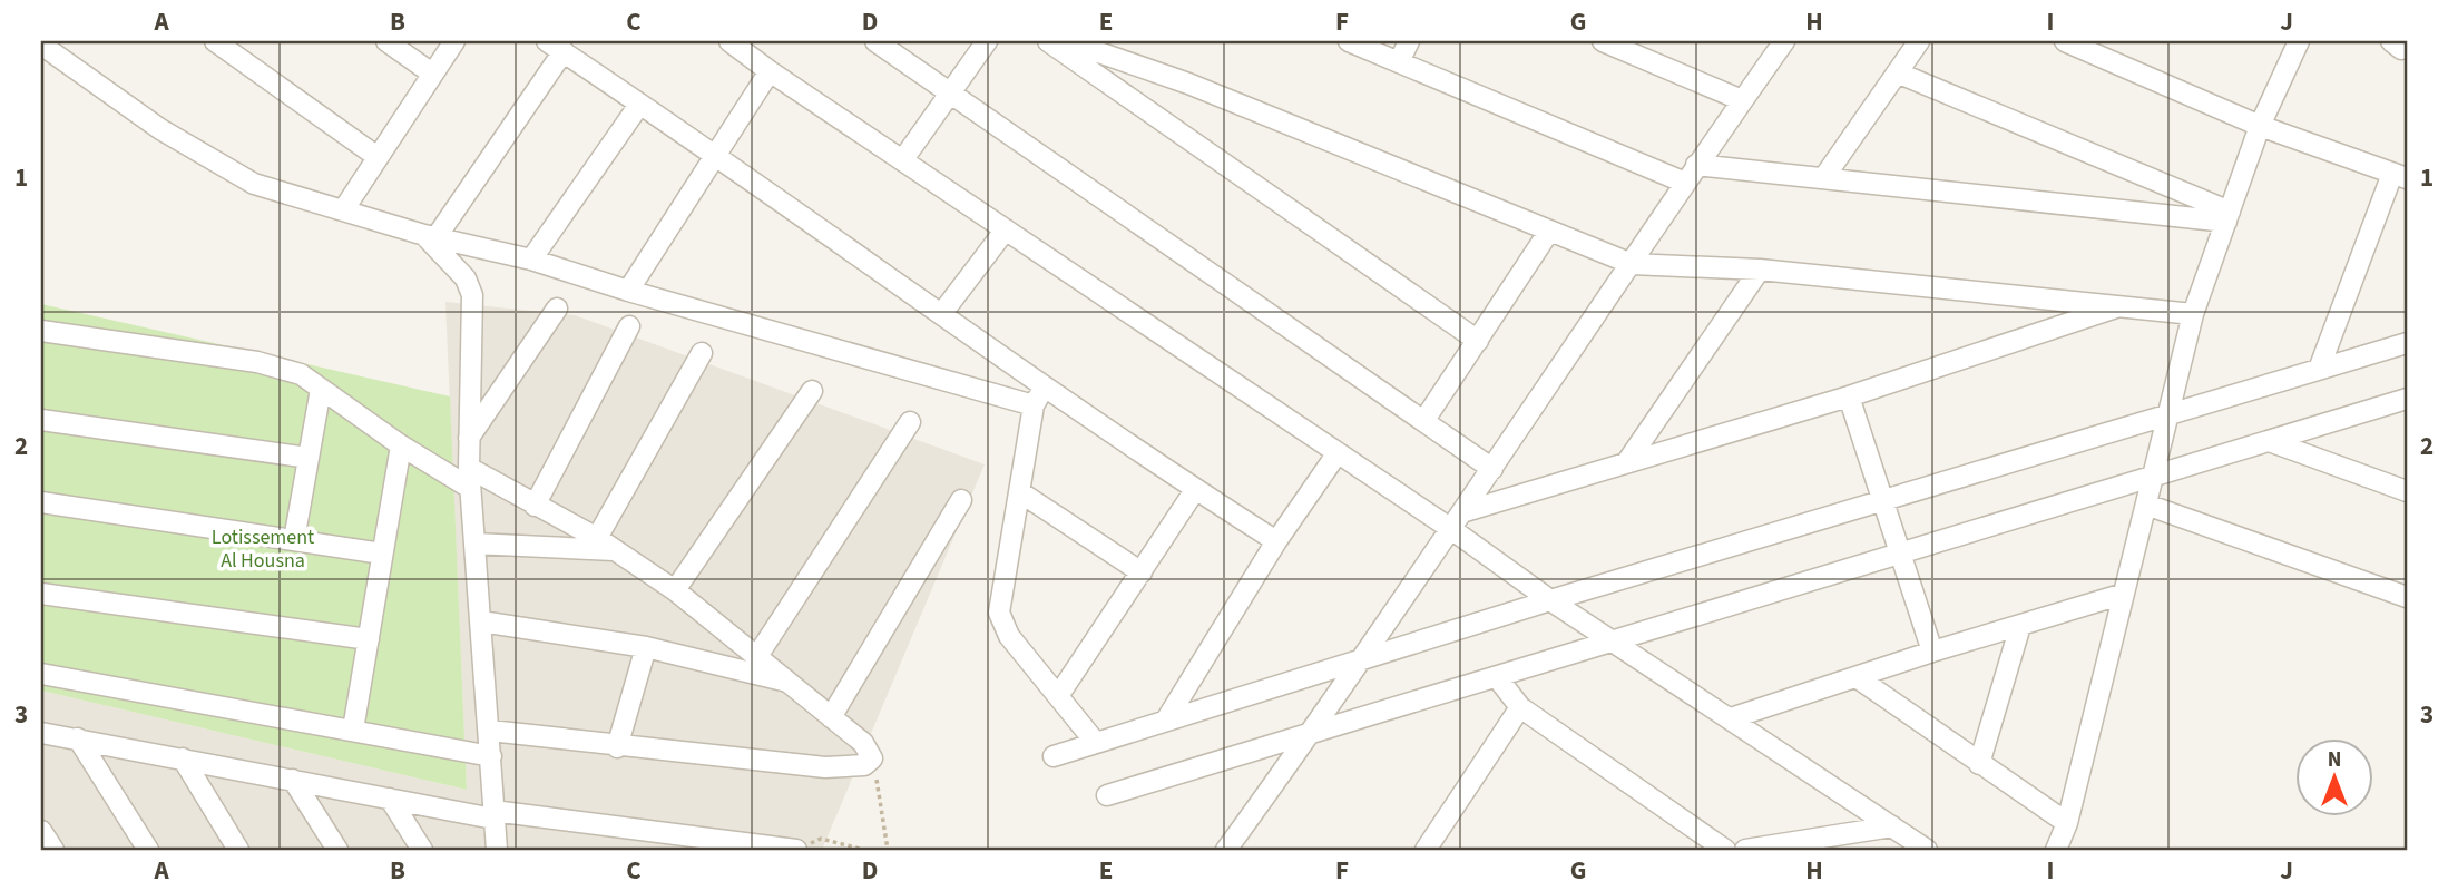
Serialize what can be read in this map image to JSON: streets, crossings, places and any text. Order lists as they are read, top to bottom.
{
  "parks": ["Lotissement Al Housna"],
  "north": "top",
  "grid": {
    "columns": [
      "A",
      "B",
      "C",
      "D",
      "E",
      "F",
      "G",
      "H",
      "I",
      "J"
    ],
    "rows": ["1", "2", "3"]
  }
}
